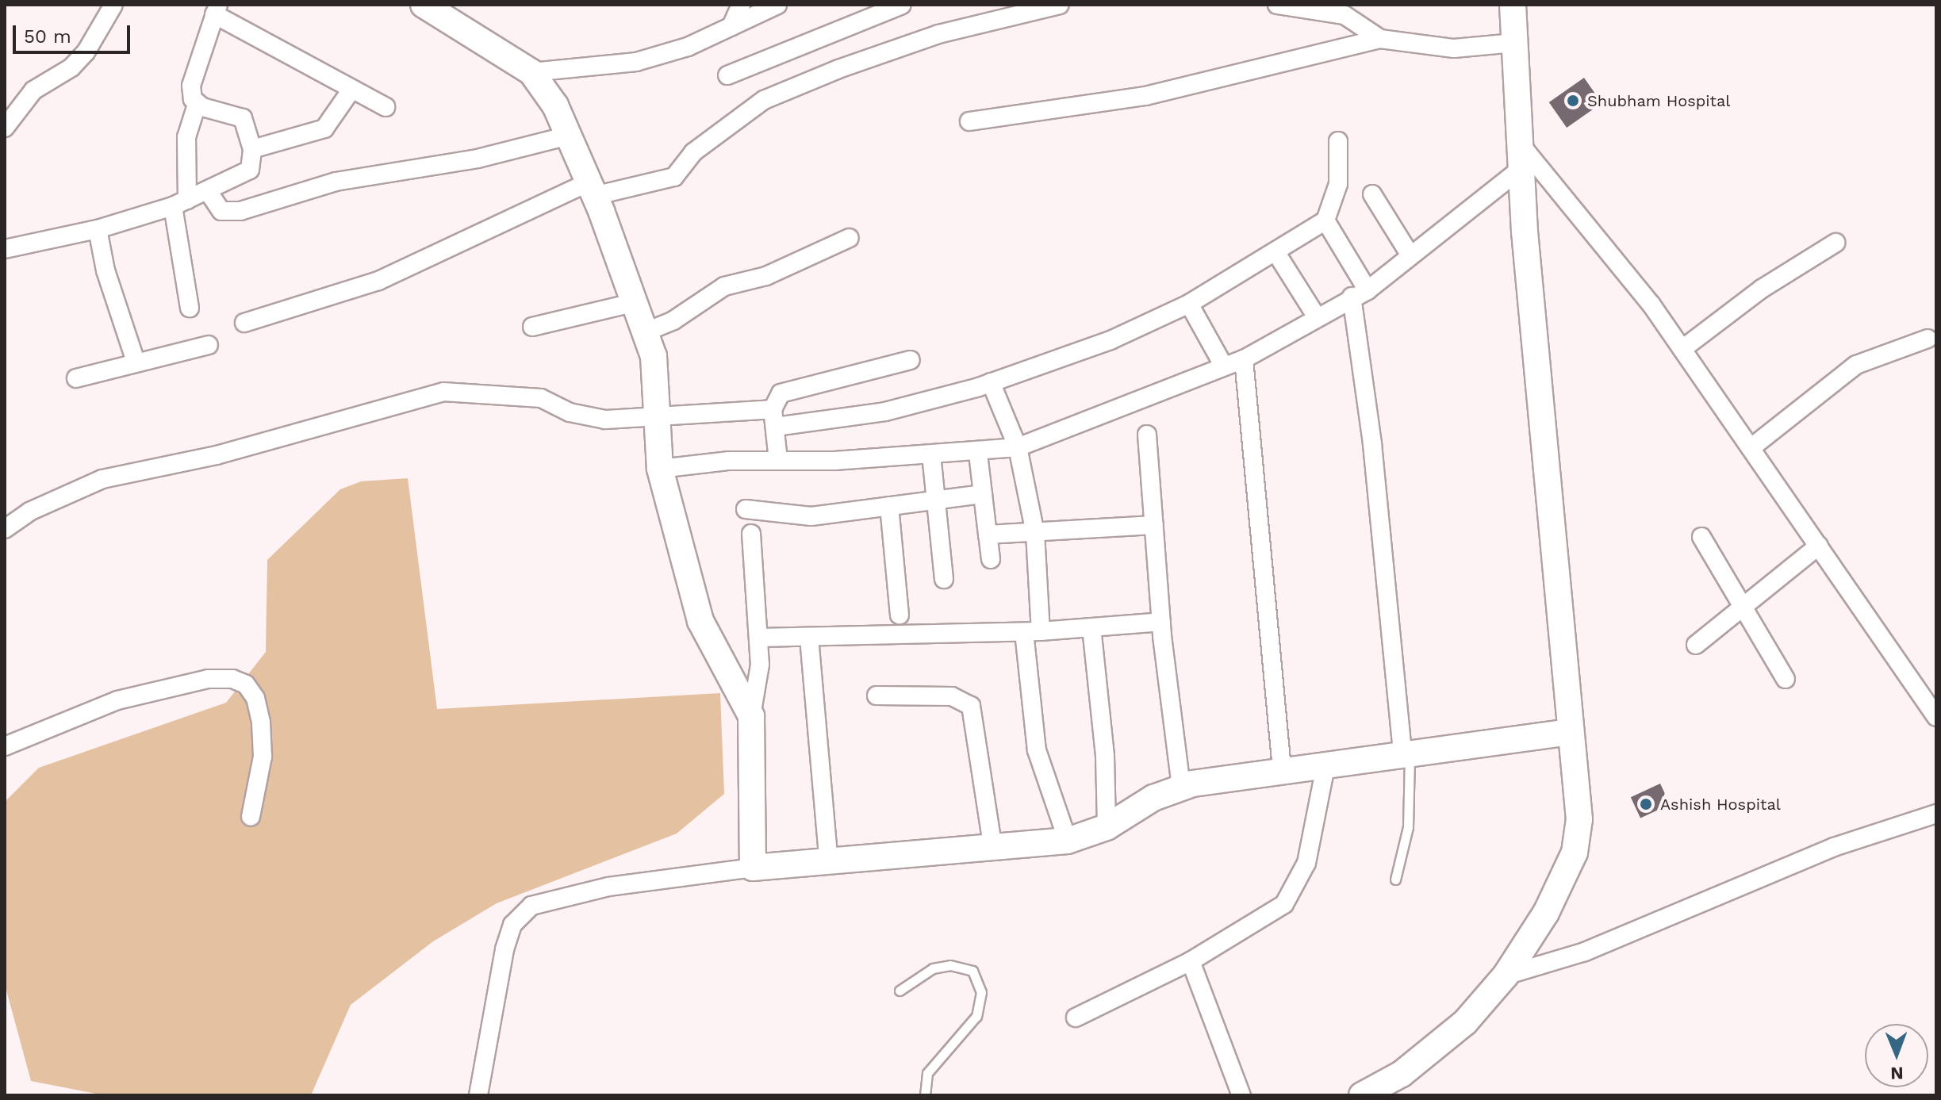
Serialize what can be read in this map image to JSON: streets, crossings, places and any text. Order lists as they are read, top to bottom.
{
  "places": ["Shubham Hospital", "Ashish Hospital"],
  "scale_bar": "50 m",
  "north": "bottom"
}
